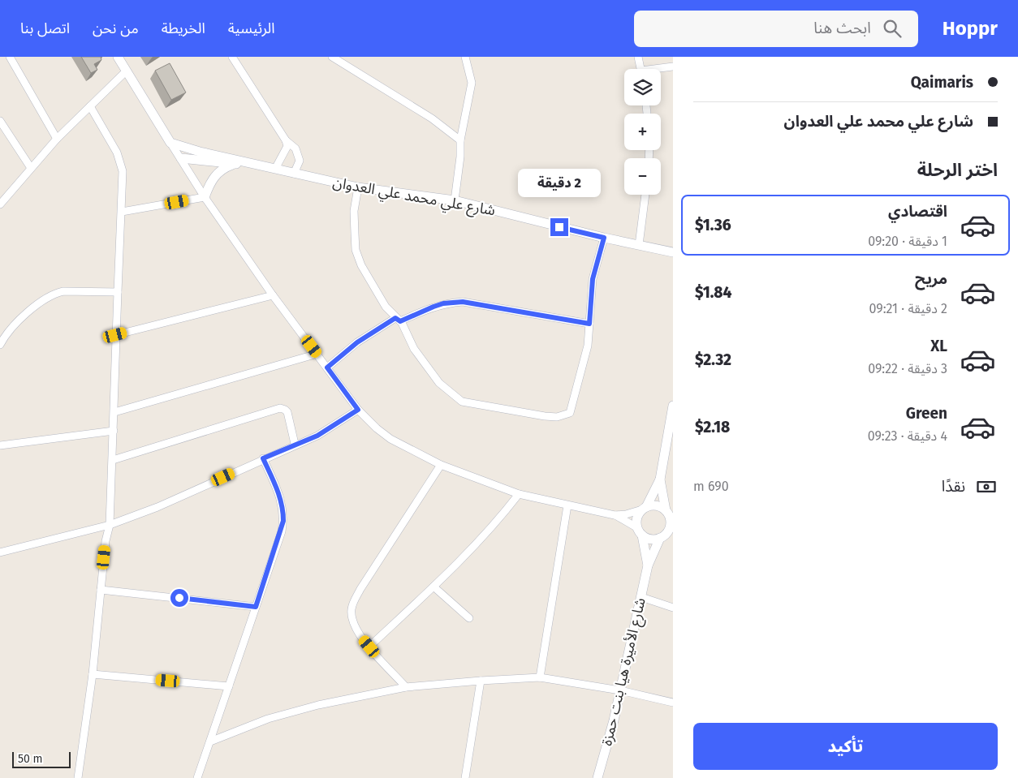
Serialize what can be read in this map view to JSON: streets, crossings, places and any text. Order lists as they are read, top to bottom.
{
  "streets": {
    "street": ["شارع علي محمد علي العدوان", "شارع الأميرة هيا بنت حمزة"]
  },
  "scale_bar": "50 m",
  "page": {
    "header": "Hoppr",
    "search": "ابحث هنا",
    "nav": [
      "الرئيسية",
      "الخريطة",
      "من نحن",
      "اتصل بنا"
    ],
    "banner": ["Qaimaris", "شارع علي محمد علي العدوان"],
    "map_buttons": ["+", "−"],
    "heading": "اختر الرحلة",
    "bubble": "2 دقيقة",
    "list": [
      {
        "name": "اقتصادي",
        "note": "1 دقيقة · 09:20",
        "value": "$1.36"
      },
      {
        "name": "مريح",
        "note": "2 دقيقة · 09:21",
        "value": "$1.84"
      },
      {
        "name": "XL",
        "note": "3 دقيقة · 09:22",
        "value": "$2.32"
      },
      {
        "name": "Green",
        "note": "4 دقيقة · 09:23",
        "value": "$2.18"
      }
    ],
    "pay": ["نقدًا", "690 m"],
    "buttons": "تأكيد",
    "scale": "50 m"
  }
}
